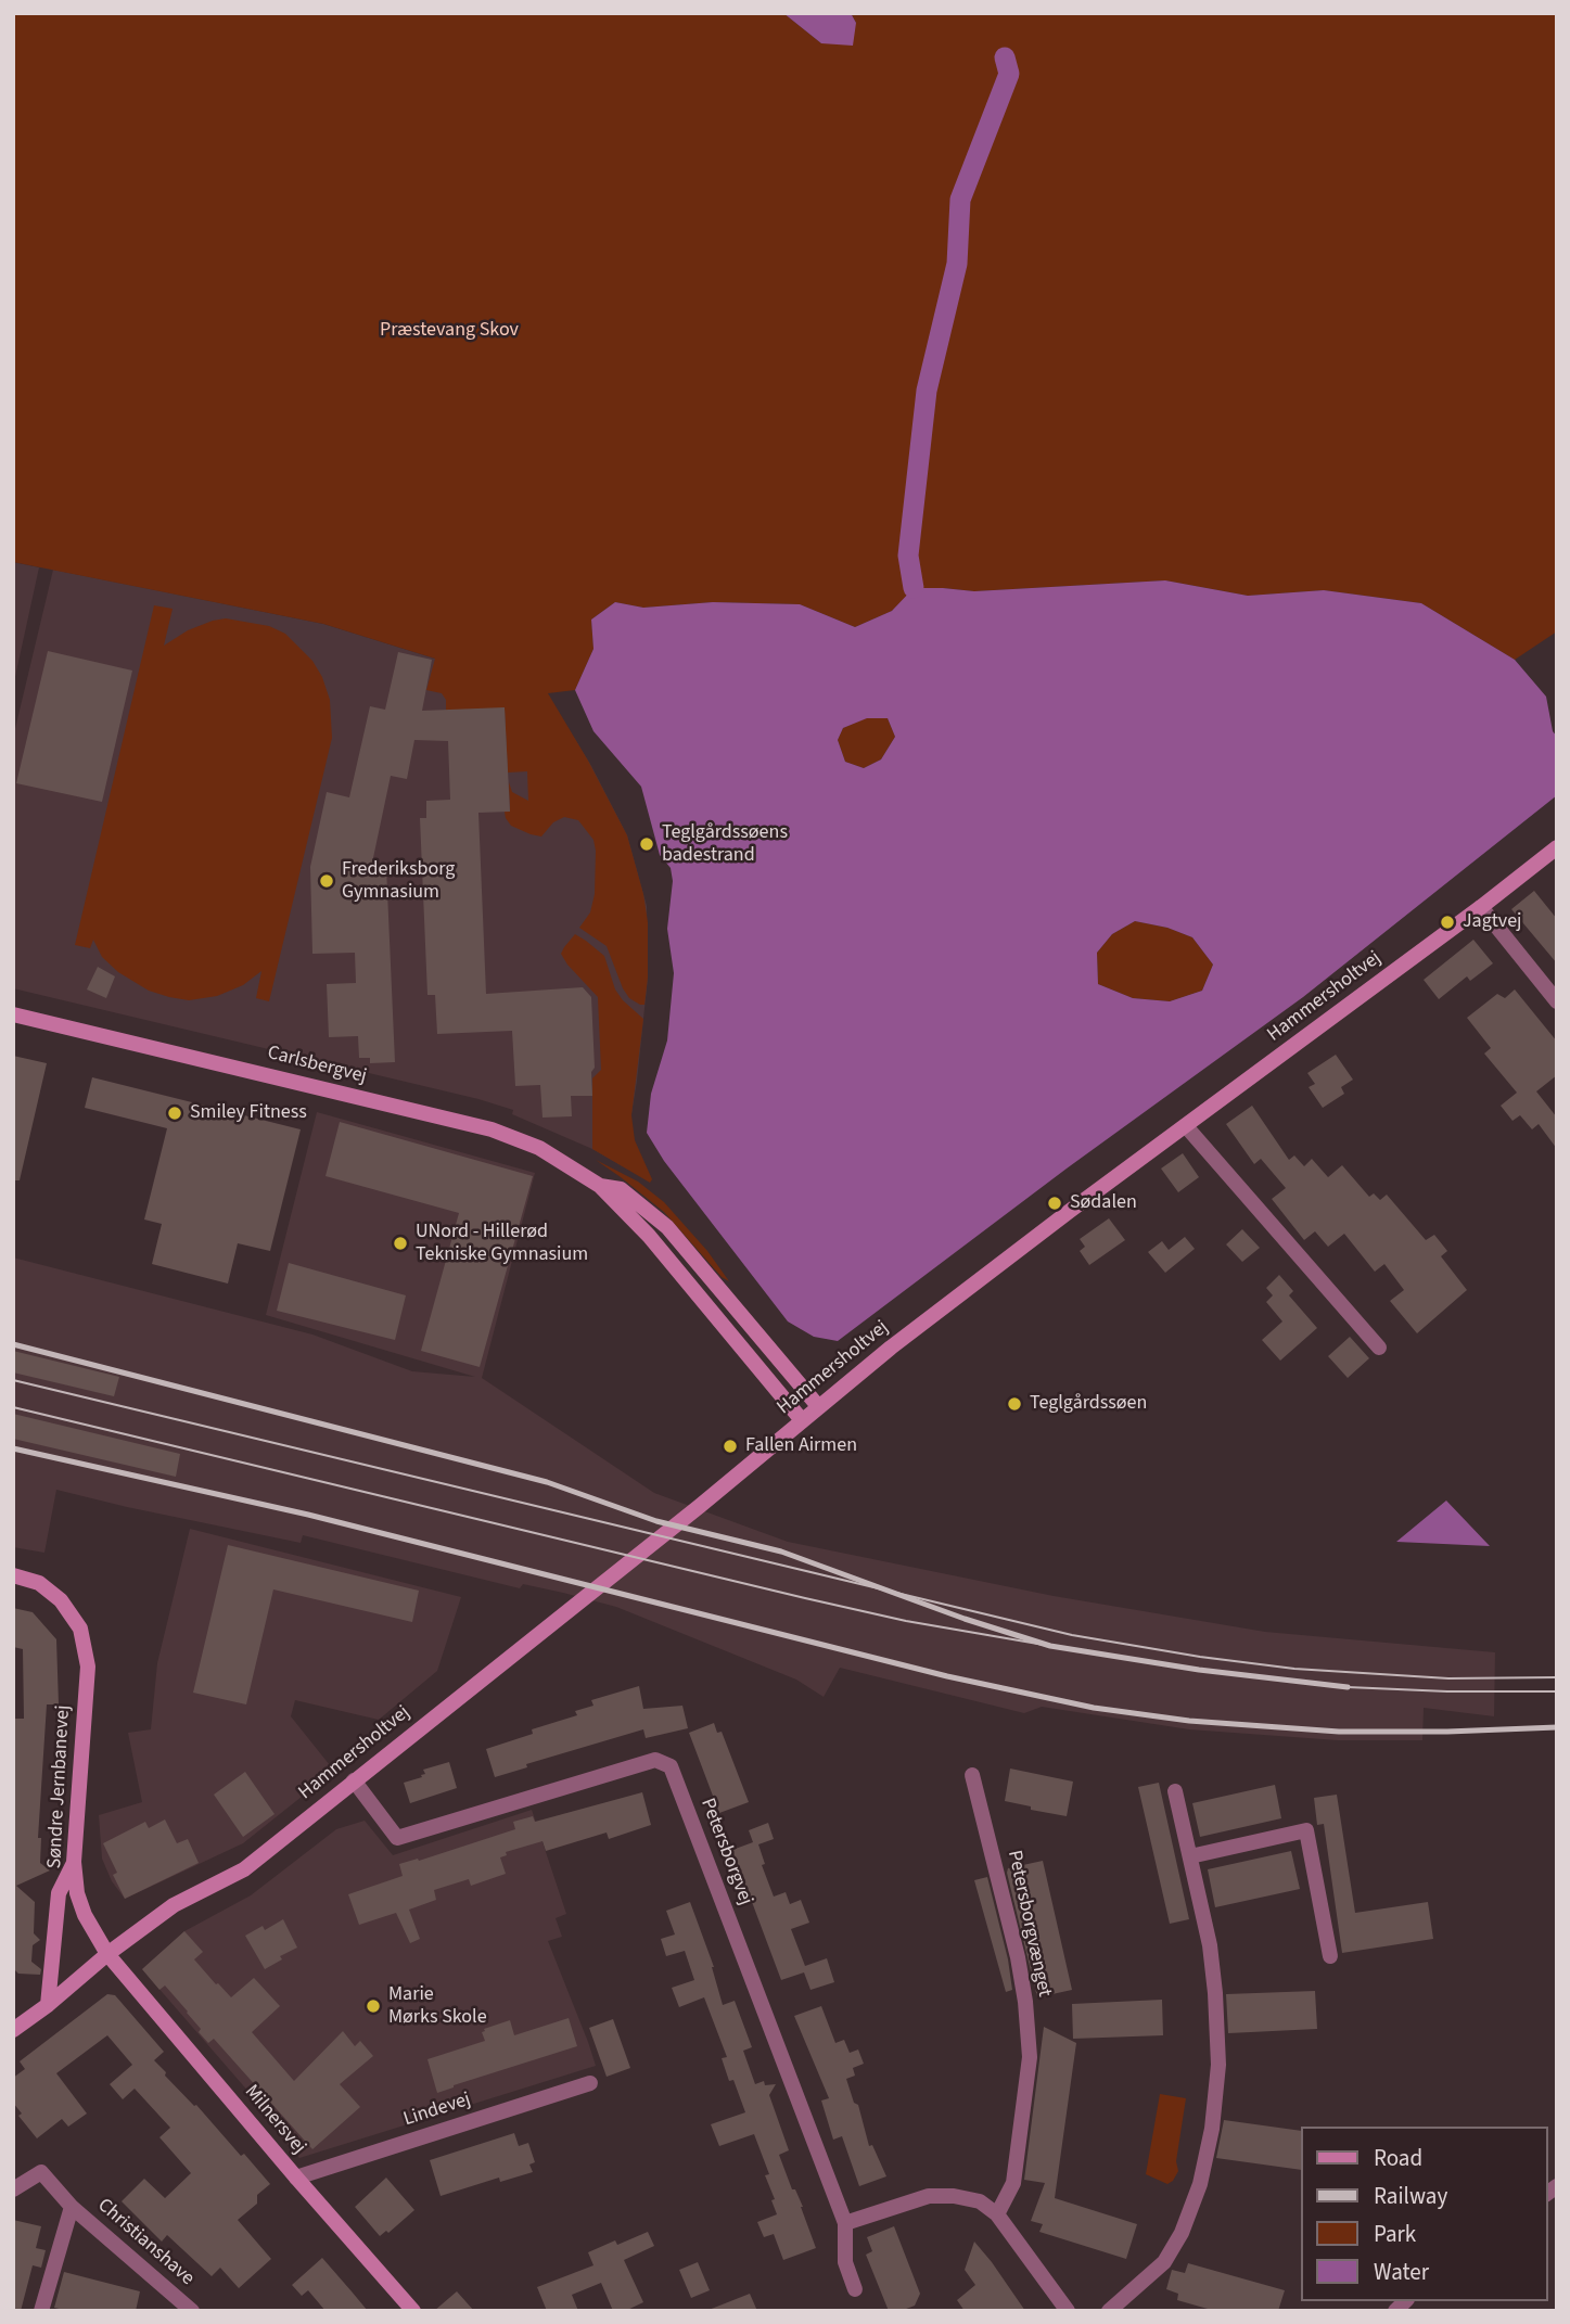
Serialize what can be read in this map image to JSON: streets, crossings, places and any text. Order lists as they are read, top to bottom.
{
  "streets": {
    "street": [
      "Hammersholtvej",
      "Carlsbergvej",
      "Søndre Jernbanevej",
      "Petersborgvej",
      "Petersborgvænget",
      "Lindevej",
      "Milnersvej",
      "Christianshave"
    ]
  },
  "crossings": [
    ["Hammersholtvej", "Carlsbergvej"],
    ["Hammersholtvej", "Søndre Jernbanevej"],
    ["Hammersholtvej", "Petersborgvej"],
    ["Hammersholtvej", "Milnersvej"],
    ["Søndre Jernbanevej", "Milnersvej"],
    ["Lindevej", "Milnersvej"]
  ],
  "parks": ["Præstevang Skov"],
  "places": [
    "Teglgårdssøens badestrand",
    "Frederiksborg Gymnasium",
    "Jagtvej",
    "Smiley Fitness",
    "Sødalen",
    "UNord - Hillerød Tekniske Gymnasium",
    "Teglgårdssøen",
    "Fallen Airmen",
    "Marie Mørks Skole"
  ],
  "legend": [
    "Road",
    "Railway",
    "Park",
    "Water"
  ]
}
